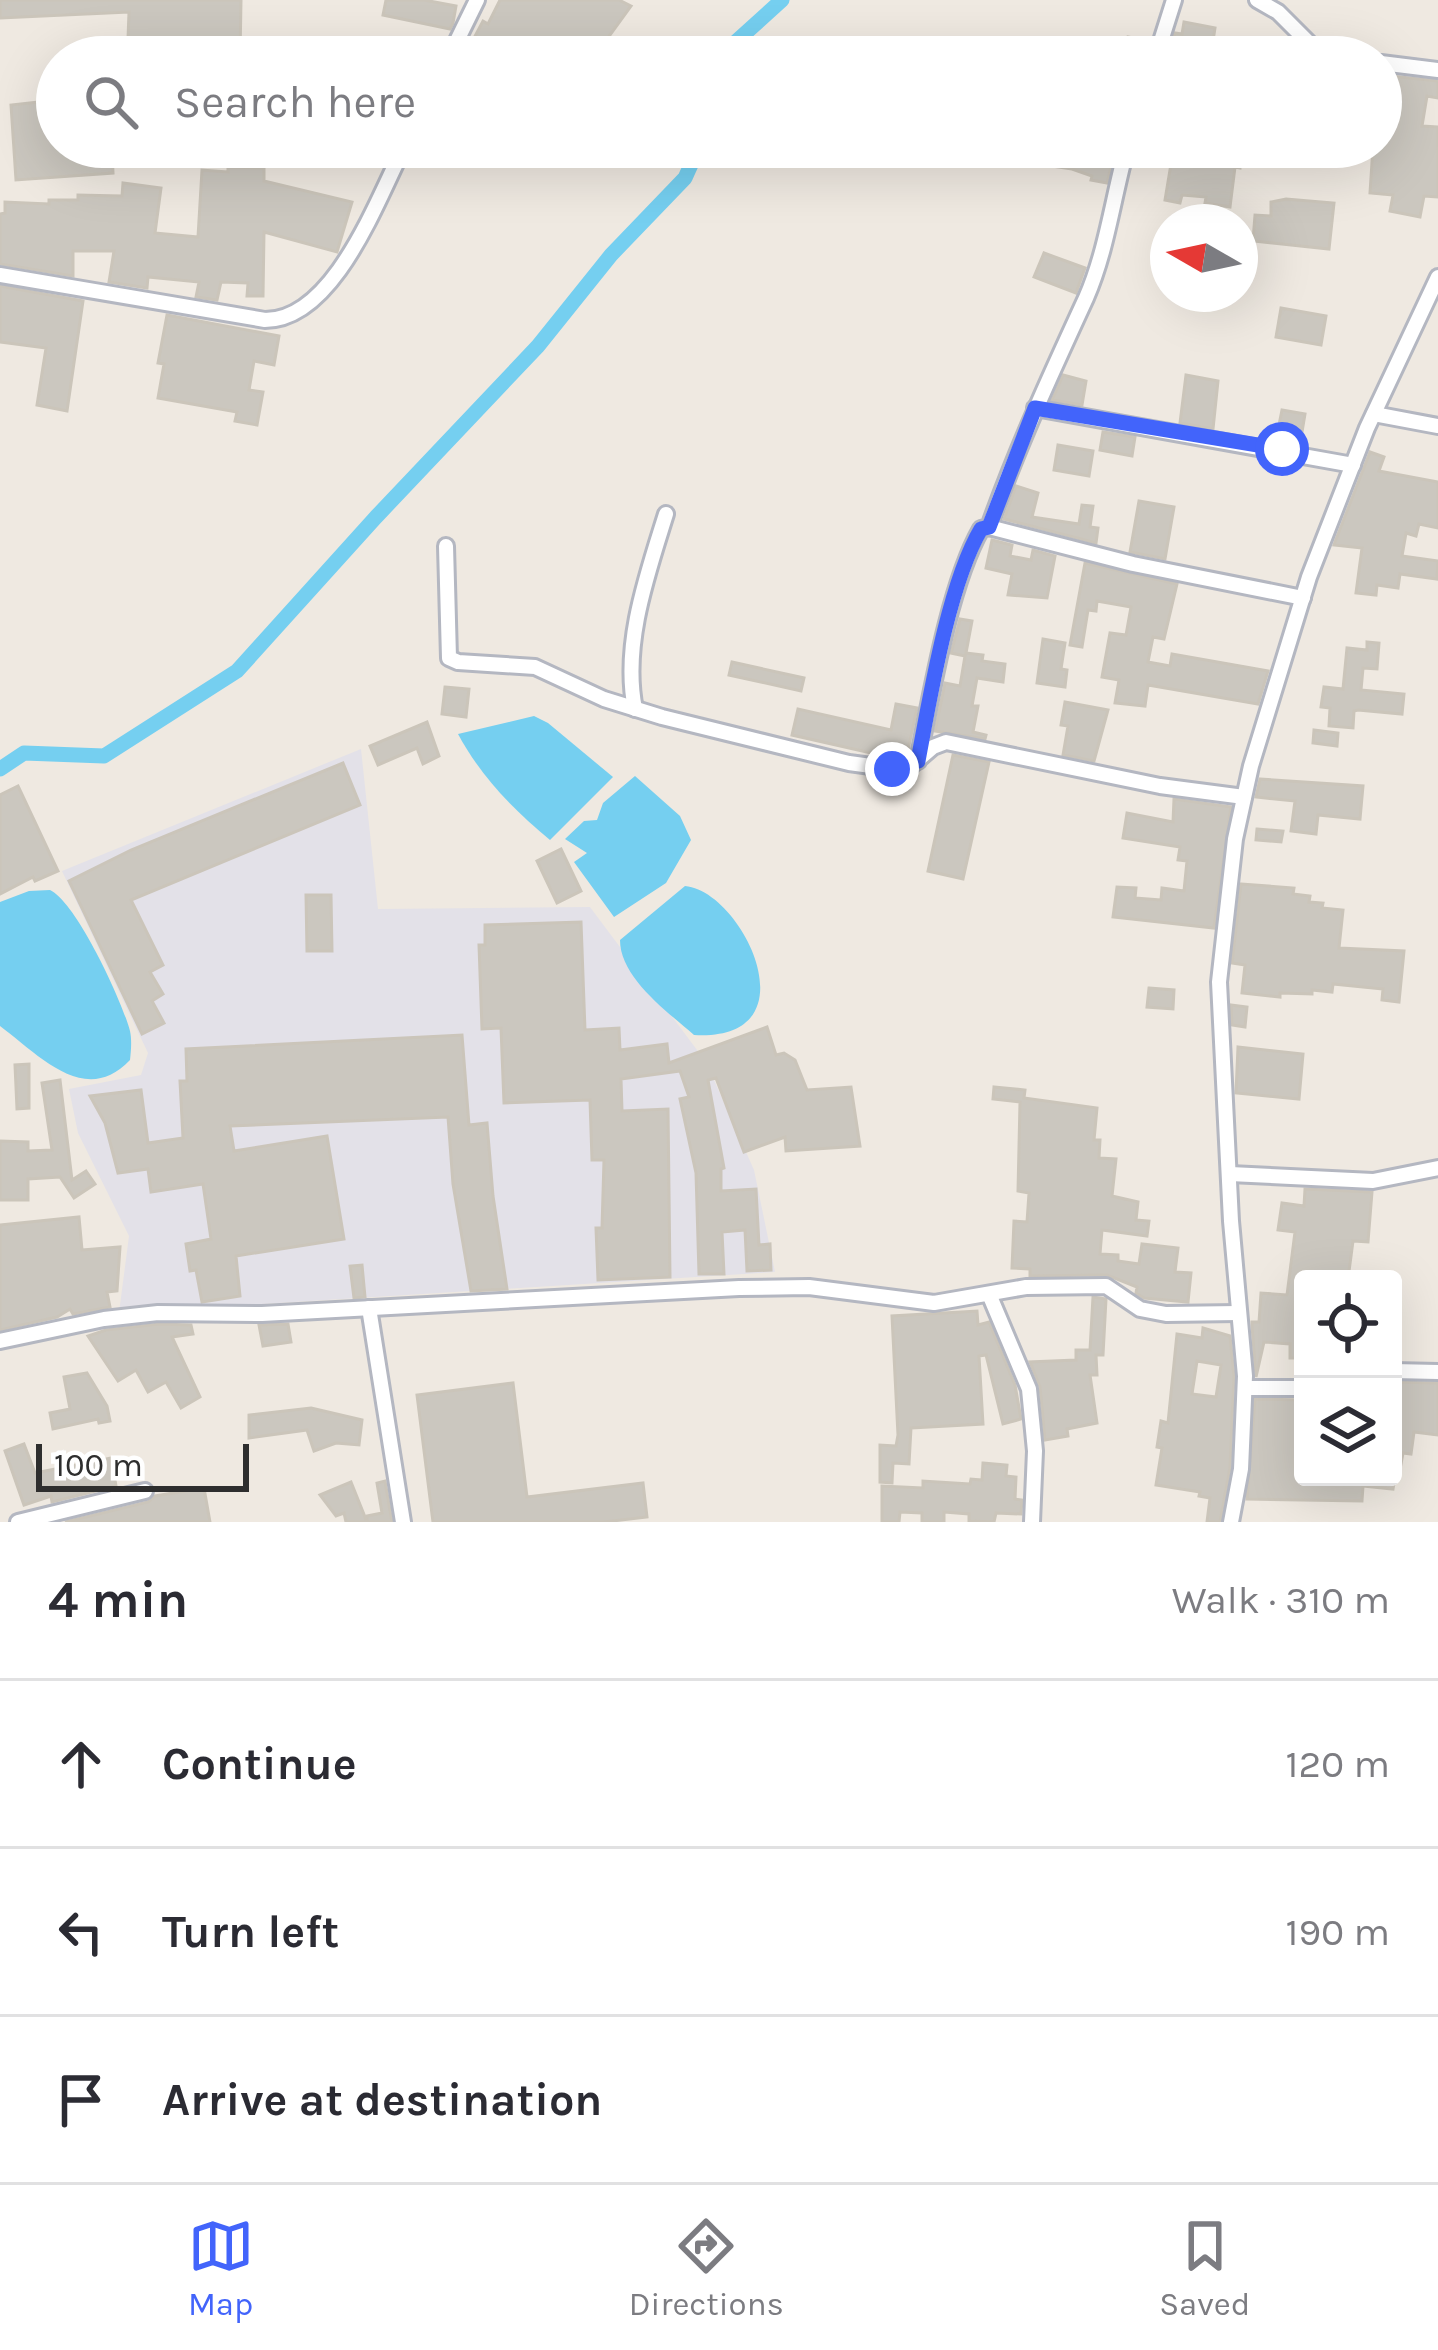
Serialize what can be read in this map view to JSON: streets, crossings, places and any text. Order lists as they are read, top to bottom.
{
  "scale_bar": "100 m",
  "north": "left",
  "page": {
    "search": "Search here",
    "scale": "100 m",
    "heading": ["4 min", "Walk · 310 m"],
    "list": [
      ["Continue", "120 m"],
      ["Turn left", "190 m"],
      "Arrive at destination"
    ],
    "nav": ["Map", "Directions", "Saved"]
  }
}
